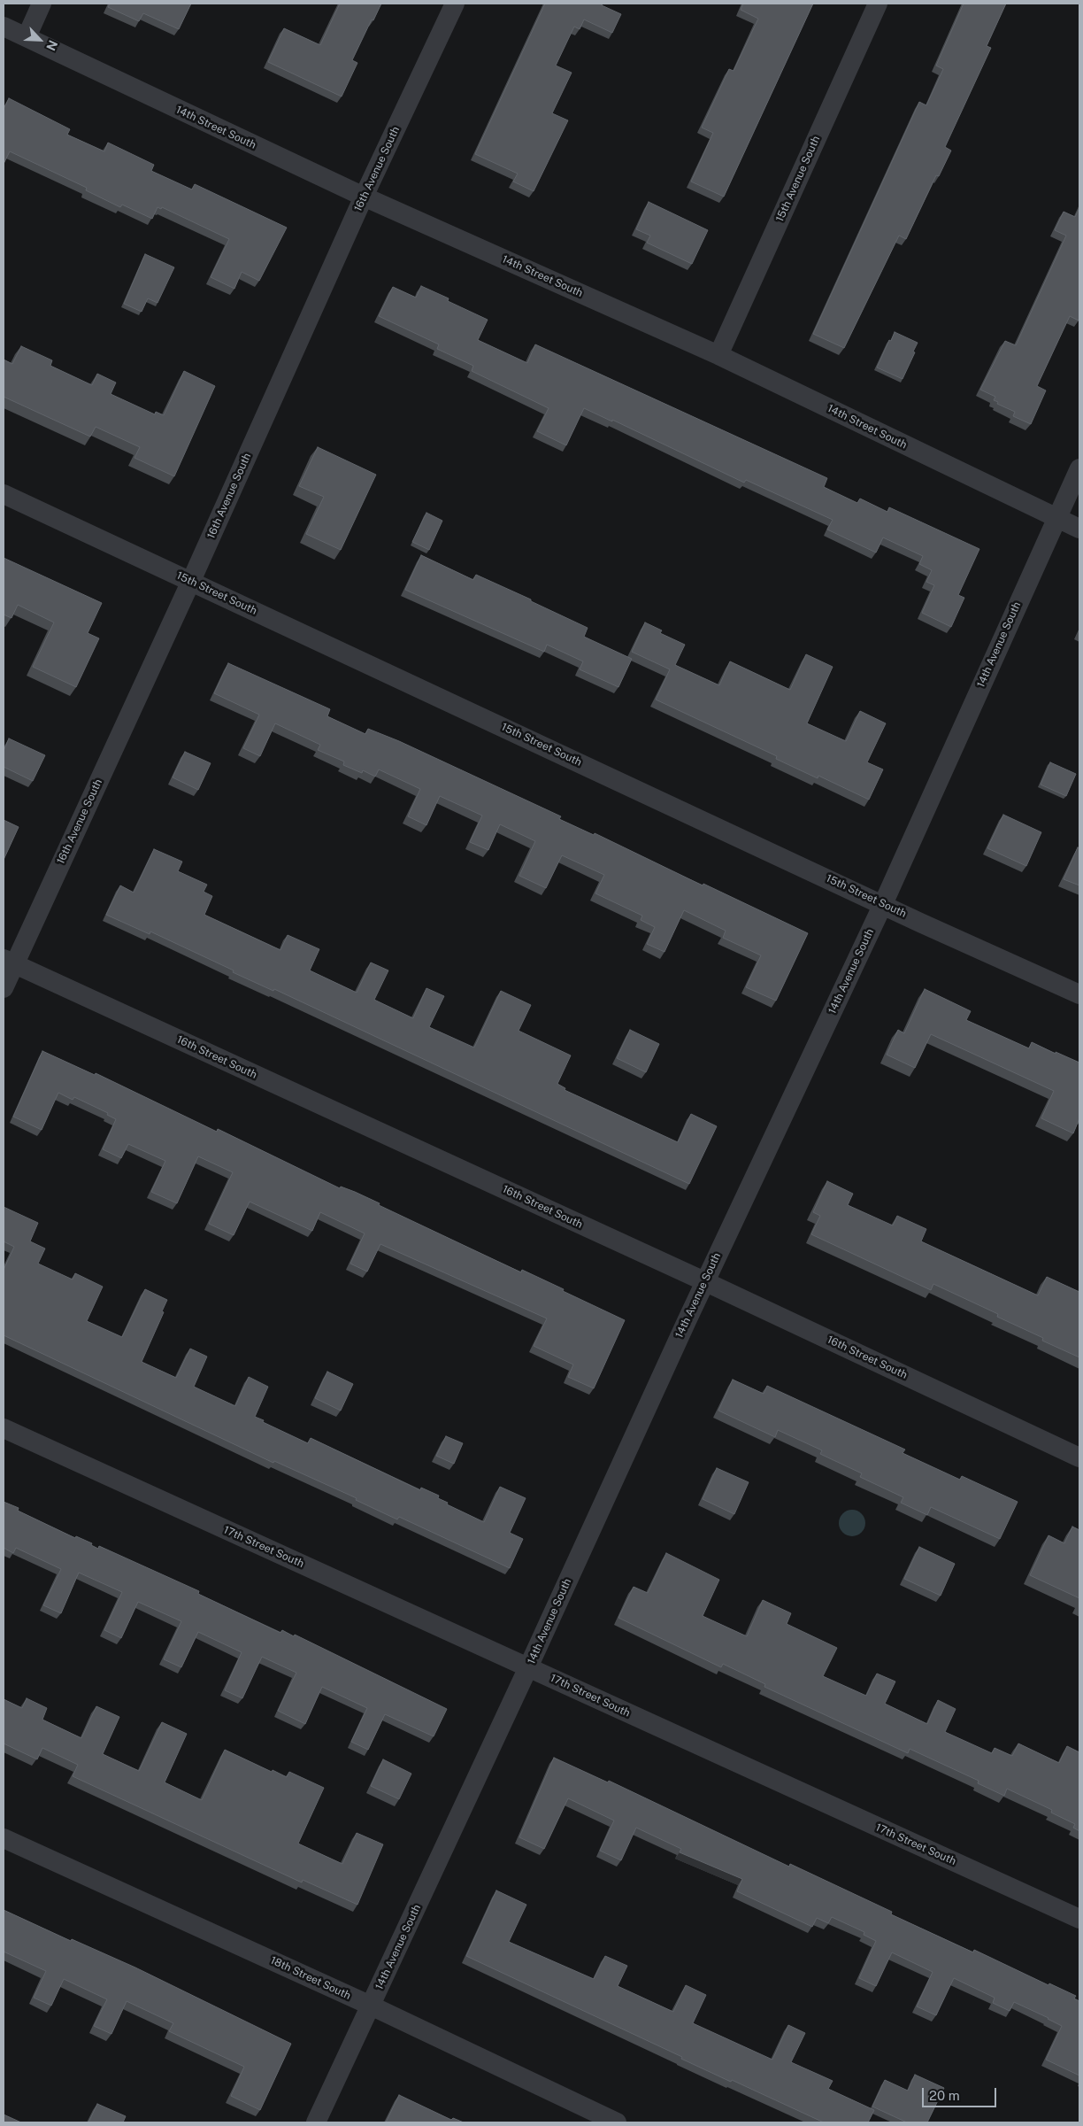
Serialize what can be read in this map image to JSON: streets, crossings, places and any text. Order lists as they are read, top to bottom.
{
  "streets": {
    "street": [
      "14th Street South",
      "16th Avenue South",
      "15th Avenue South",
      "15th Street South",
      "14th Avenue South",
      "16th Street South",
      "17th Street South",
      "18th Street South"
    ]
  },
  "crossings": [
    ["14th Street South", "16th Avenue South"],
    ["14th Street South", "15th Avenue South"],
    ["14th Street South", "14th Avenue South"],
    ["16th Avenue South", "15th Street South"],
    ["16th Avenue South", "16th Street South"],
    ["15th Street South", "14th Avenue South"],
    ["14th Avenue South", "16th Street South"],
    ["14th Avenue South", "17th Street South"],
    ["14th Avenue South", "18th Street South"]
  ],
  "scale_bar": "20 m",
  "north": "bottom right"
}
